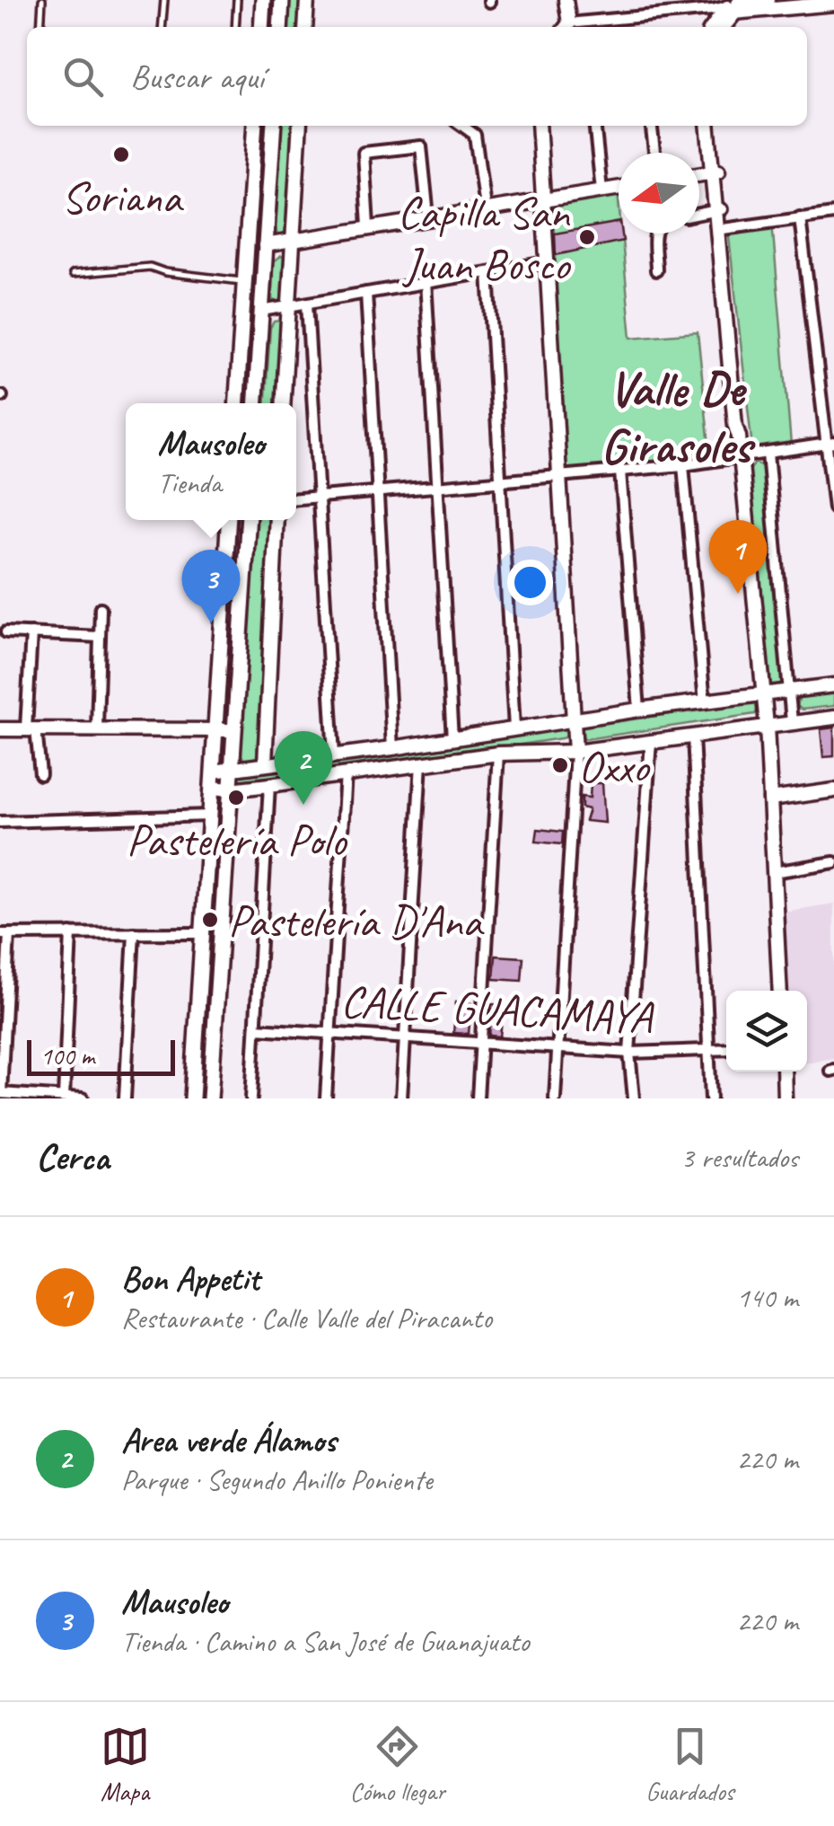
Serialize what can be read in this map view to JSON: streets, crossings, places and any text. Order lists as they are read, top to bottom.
{
  "streets": {
    "street": ["CALLE GUACAMAYA"]
  },
  "districts": ["Valle De Girasoles"],
  "places": [
    "Soriana",
    "Capilla San Juan Bosco",
    "Oxxo",
    "Pastelería Polo",
    "Pastelería D'Ana"
  ],
  "scale_bar": "100 m",
  "north": "left",
  "page": {
    "search": "Buscar aquí",
    "popup": ["Mausoleo", "Tienda"],
    "pins": ["1", "3", "2"],
    "scale": "100 m",
    "heading": ["Cerca", "3 resultados"],
    "list": [
      {
        "mark": "1",
        "name": "Bon Appetit",
        "note": "Restaurante · Calle Valle del Piracanto",
        "value": "140 m"
      },
      {
        "mark": "2",
        "name": "Area verde Álamos",
        "note": "Parque · Segundo Anillo Poniente",
        "value": "220 m"
      },
      {
        "mark": "3",
        "name": "Mausoleo",
        "note": "Tienda · Camino a San José de Guanajuato",
        "value": "220 m"
      }
    ],
    "nav": ["Mapa", "Cómo llegar", "Guardados"]
  }
}
